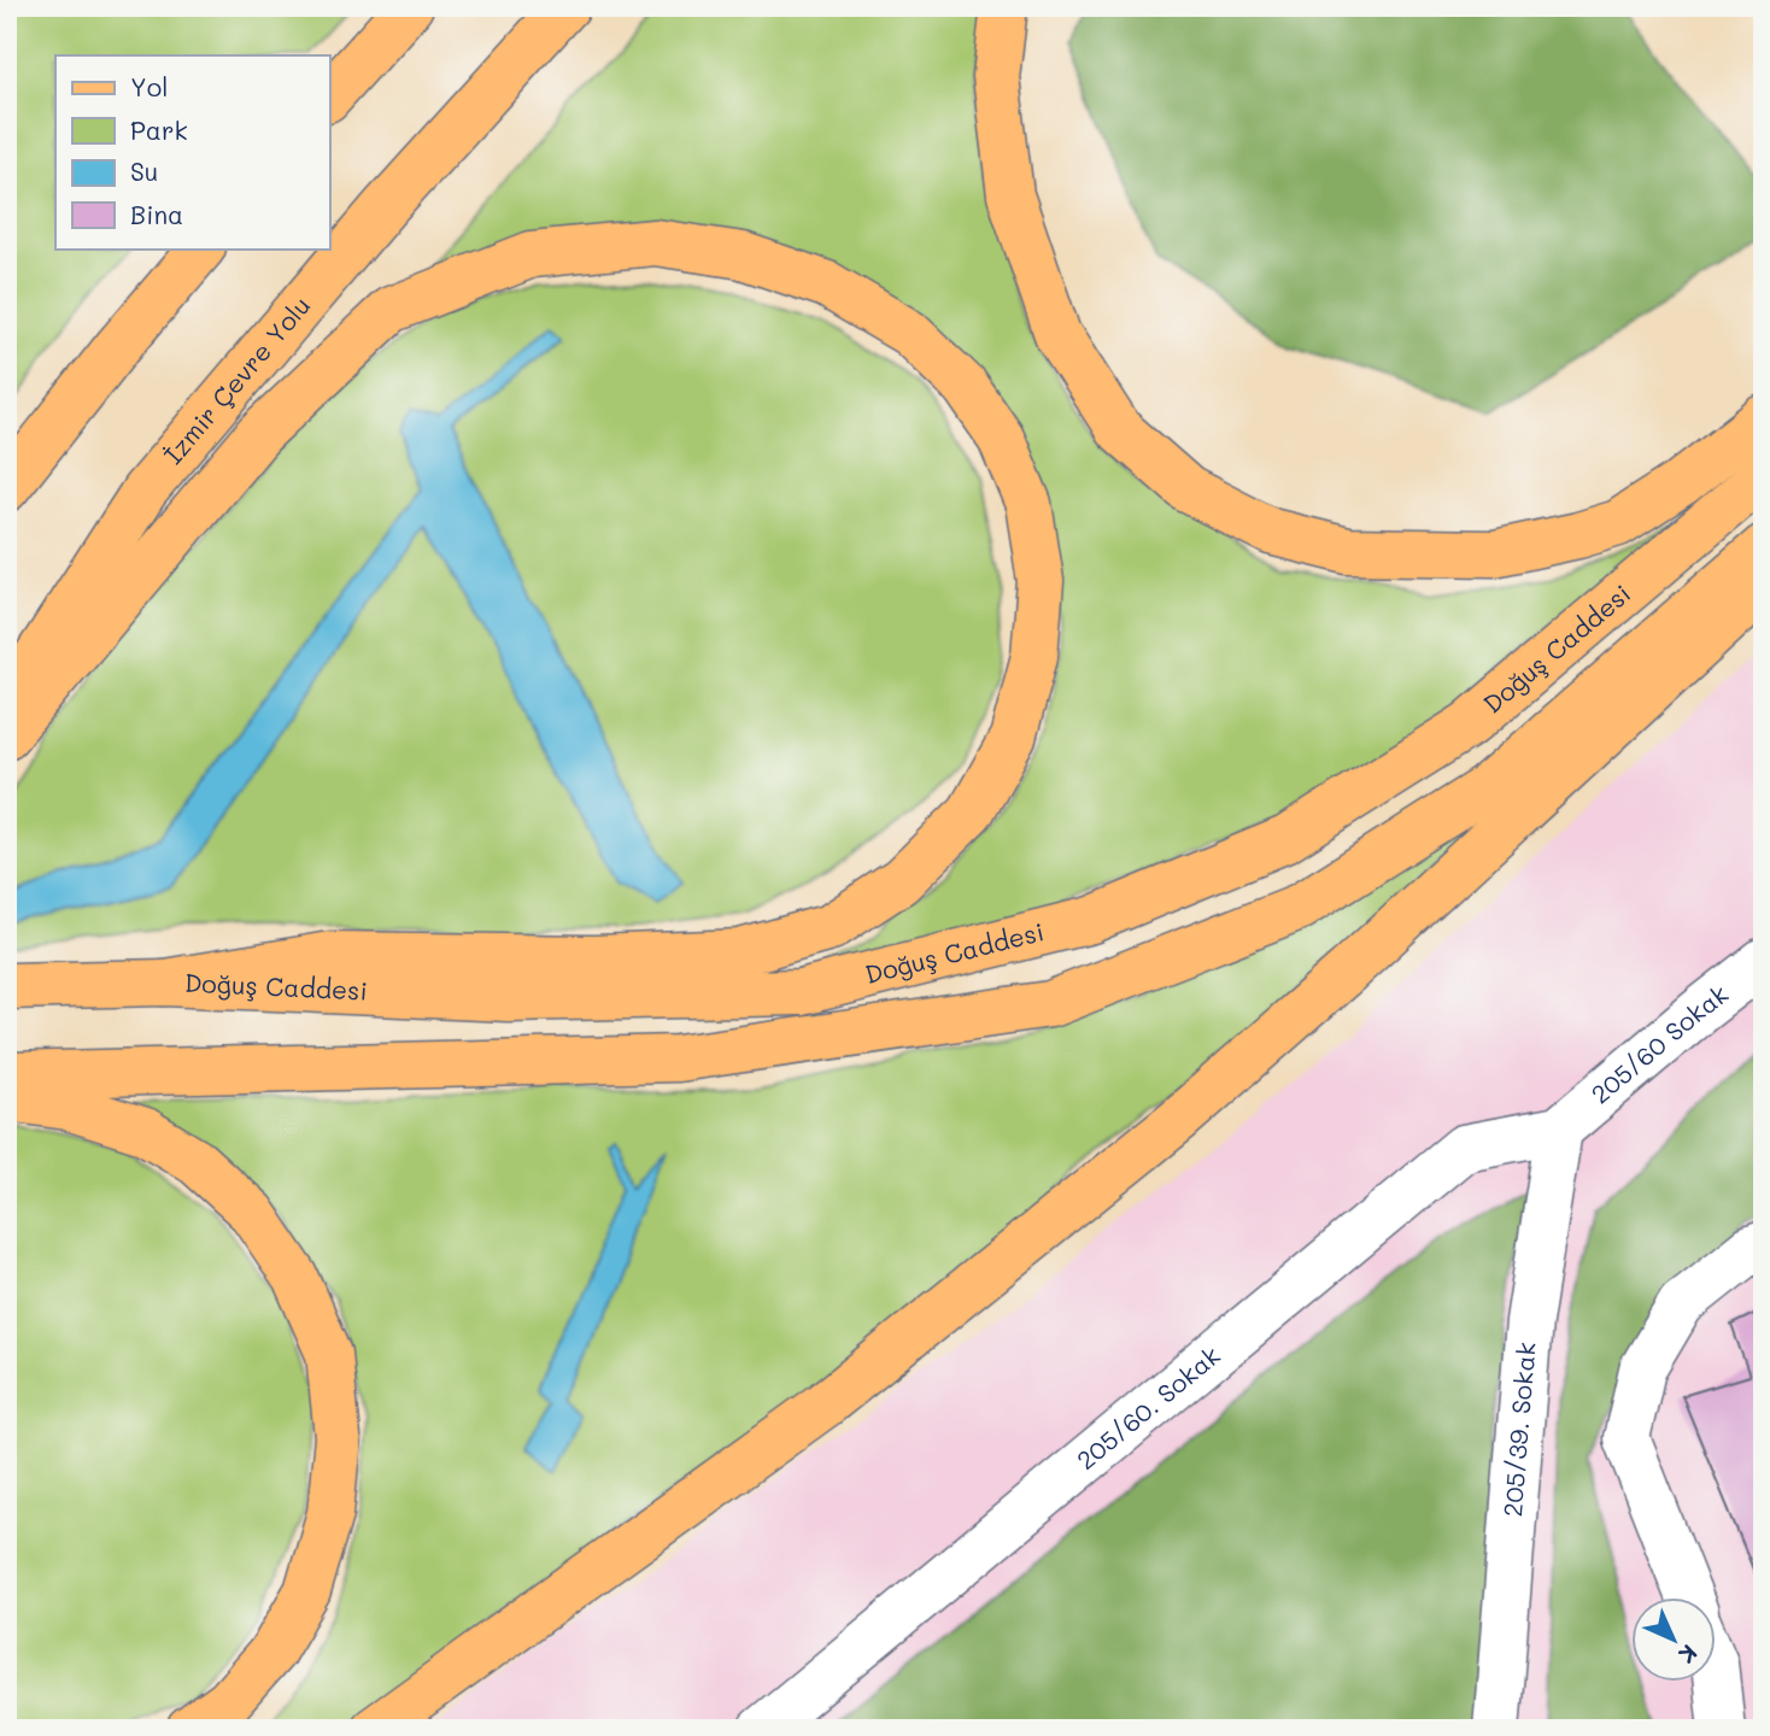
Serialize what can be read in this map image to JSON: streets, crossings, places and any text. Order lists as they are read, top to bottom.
{
  "streets": {
    "main road": ["İzmir Çevre Yolu", "Doğuş Caddesi"],
    "street": ["205/60 Sokak", "205/60. Sokak", "205/39. Sokak"]
  },
  "crossings": [
    ["205/60 Sokak", "205/60. Sokak"],
    ["205/60 Sokak", "205/39. Sokak"],
    ["205/60. Sokak", "205/39. Sokak"]
  ],
  "legend": [
    "Yol",
    "Park",
    "Su",
    "Bina"
  ],
  "north": "bottom right"
}
